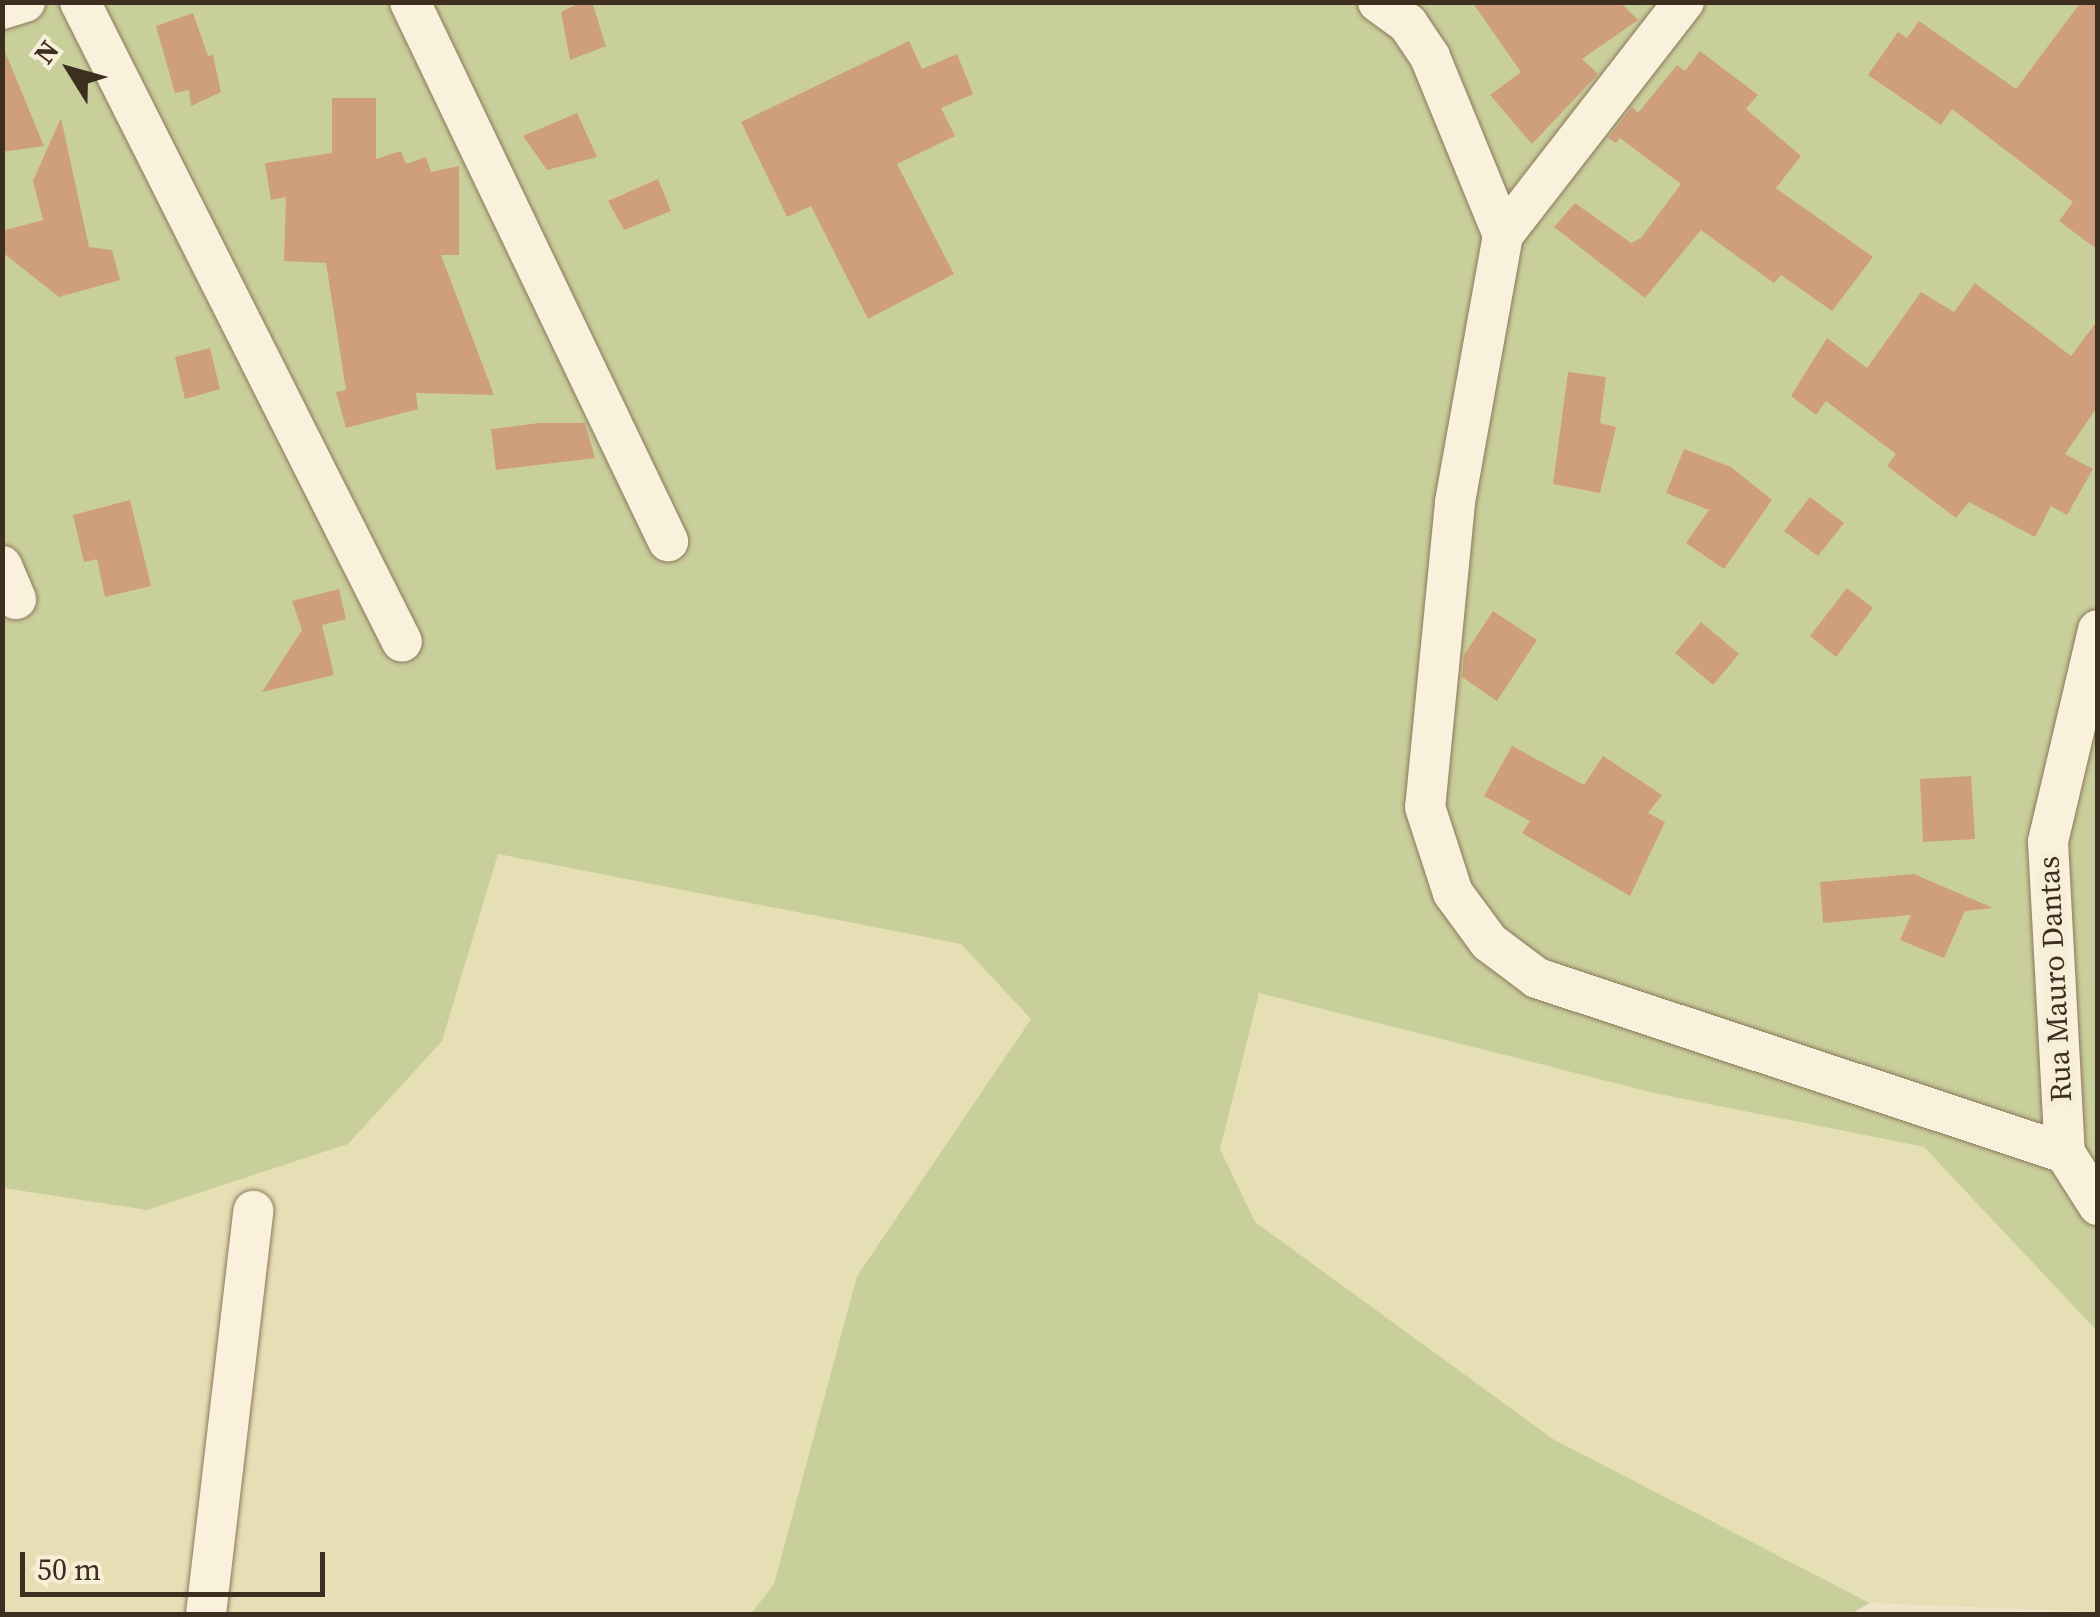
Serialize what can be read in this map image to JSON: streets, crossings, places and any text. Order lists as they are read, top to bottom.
{
  "streets": {
    "street": ["Rua Mauro Dantas"]
  },
  "scale_bar": "50 m",
  "north": "top left"
}
